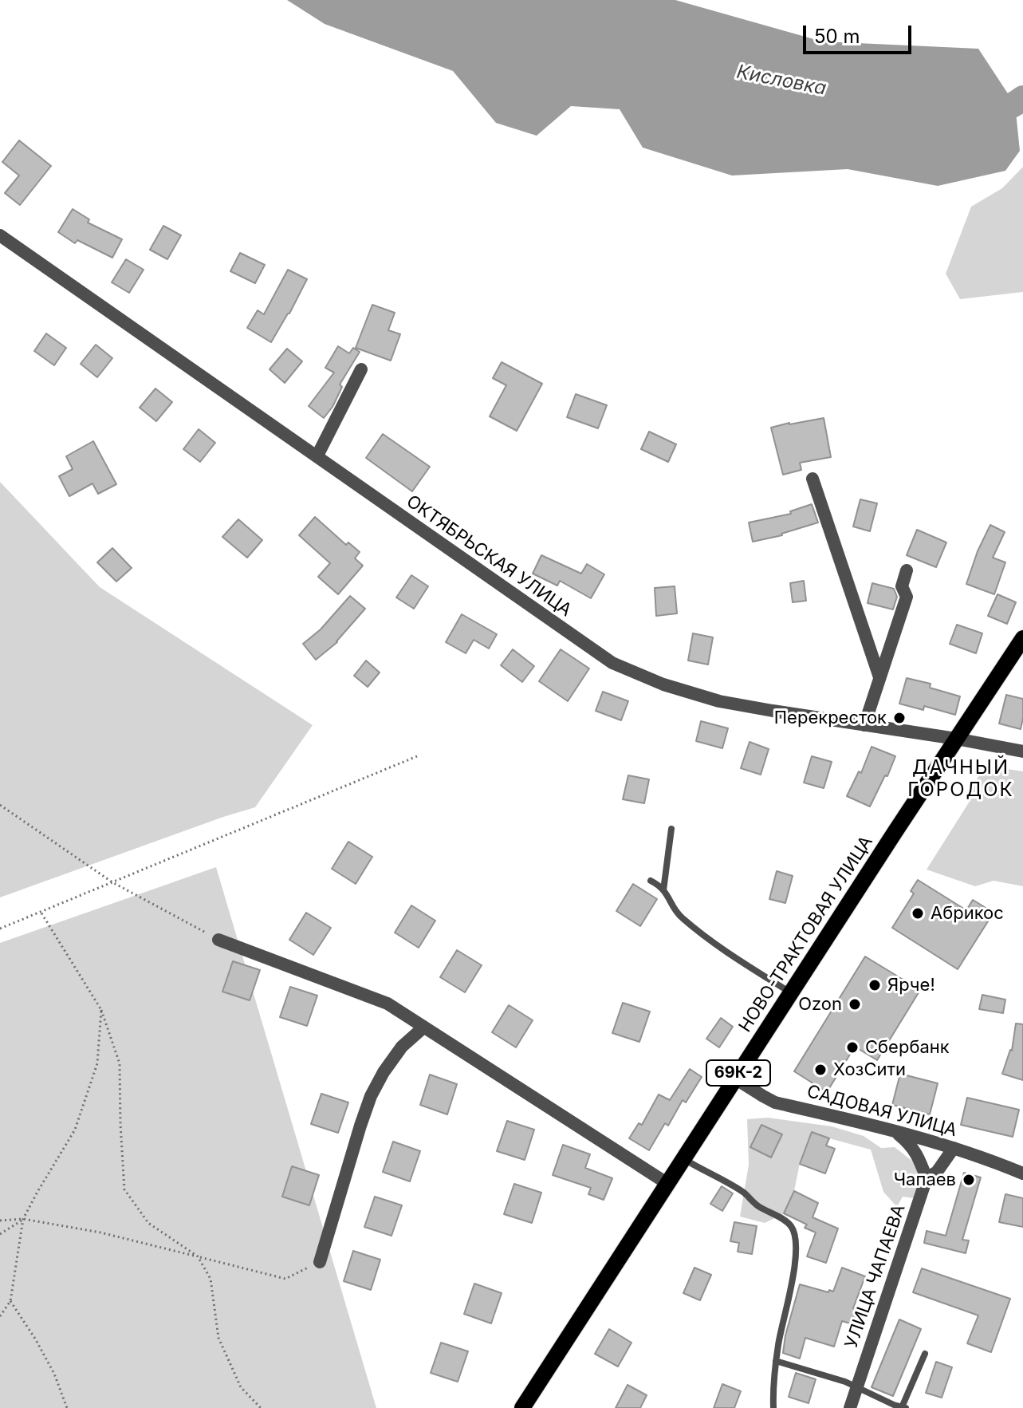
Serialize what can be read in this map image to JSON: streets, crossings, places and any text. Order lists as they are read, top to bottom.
{
  "streets": {
    "main road": ["НОВО-ТРАКТОВАЯ УЛИЦА", "69К-2"],
    "street": ["ОКТЯБРЬСКАЯ УЛИЦА", "САДОВАЯ УЛИЦА", "УЛИЦА ЧАПАЕВА"]
  },
  "crossings": [
    ["ОКТЯБРЬСКАЯ УЛИЦА", "НОВО-ТРАКТОВАЯ УЛИЦА"],
    ["ОКТЯБРЬСКАЯ УЛИЦА", "69К-2"],
    ["НОВО-ТРАКТОВАЯ УЛИЦА", "69К-2"],
    ["НОВО-ТРАКТОВАЯ УЛИЦА", "САДОВАЯ УЛИЦА"]
  ],
  "districts": ["ДАЧНЫЙ ГОРОДОК"],
  "water": ["Кисловка"],
  "places": [
    "Перекресток",
    "Абрикос",
    "Ярче!",
    "Ozon",
    "Сбербанк",
    "ХозСити",
    "Чапаев"
  ],
  "scale_bar": "50 m"
}
